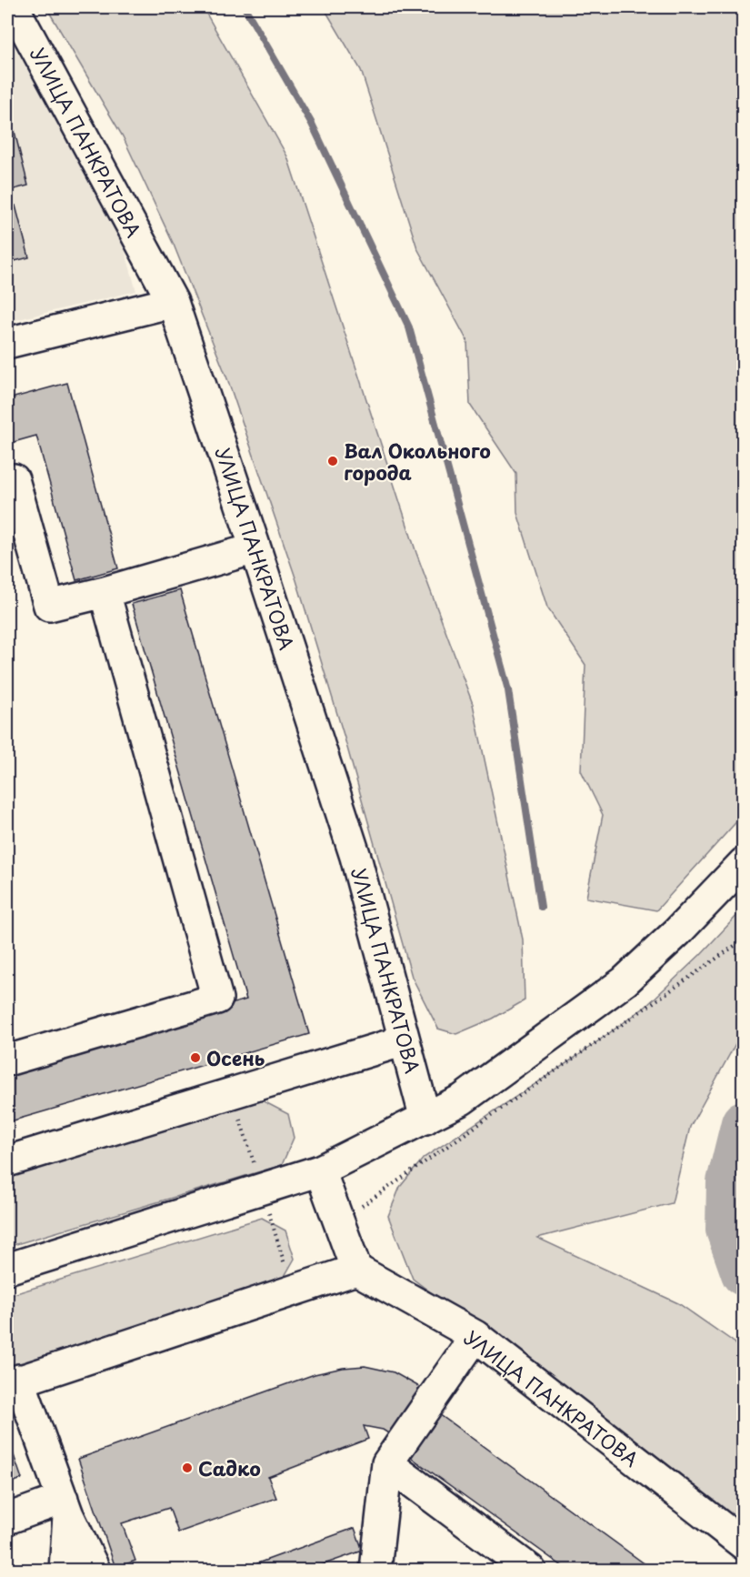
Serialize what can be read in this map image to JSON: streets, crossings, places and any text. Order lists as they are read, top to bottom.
{
  "streets": {
    "street": ["УЛИЦА ПАНКРАТОВА"]
  },
  "places": ["Вал Окольного города", "Осень", "Садко"]
}
